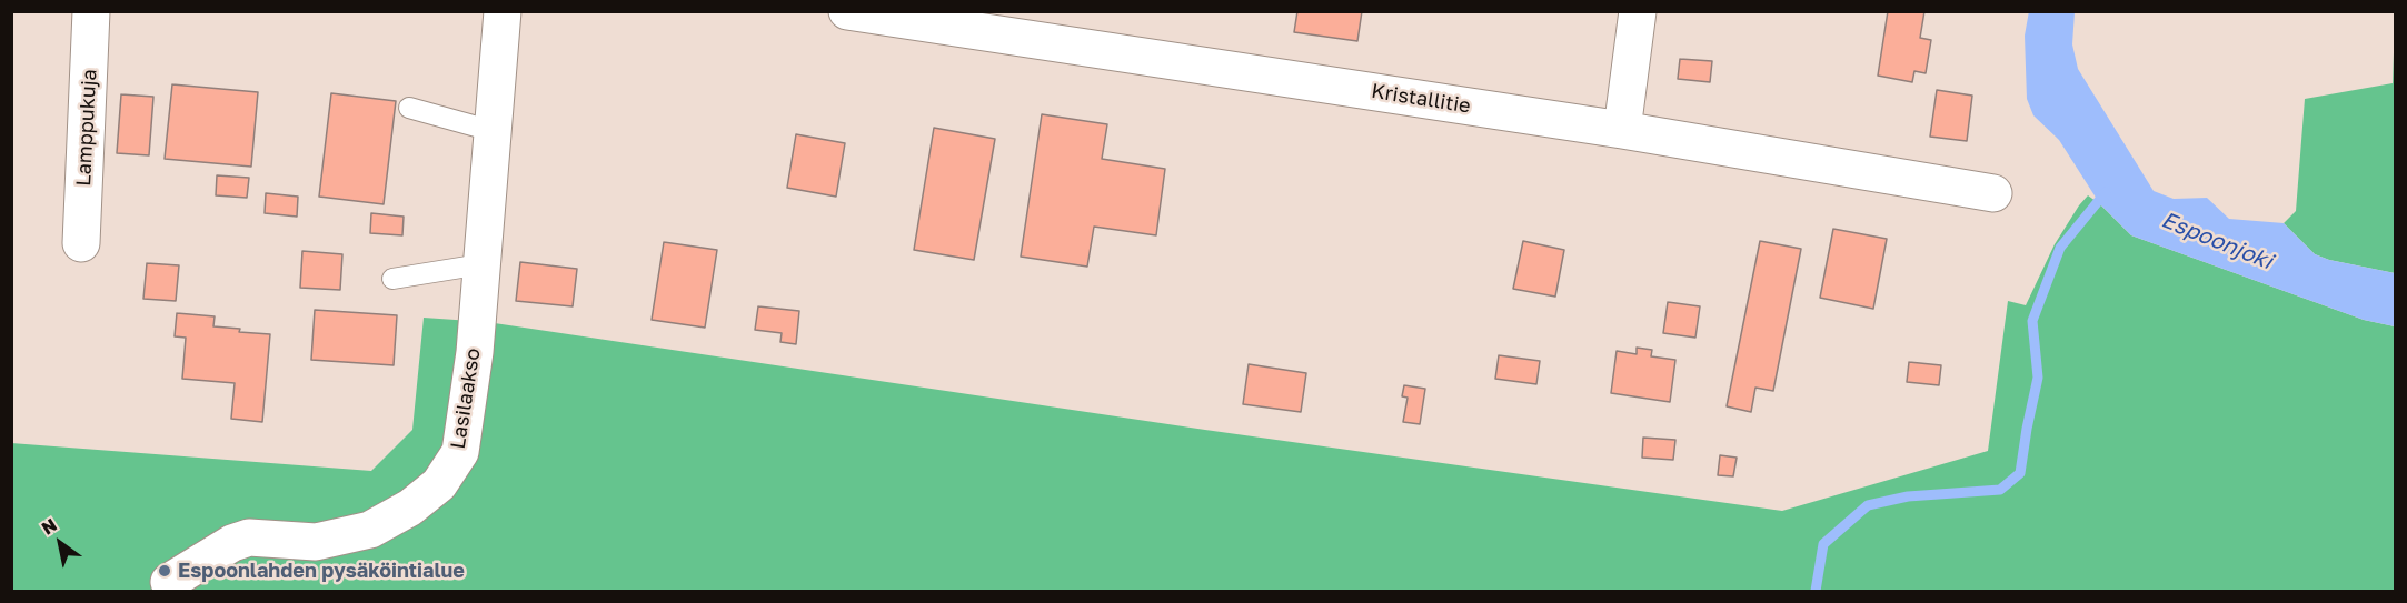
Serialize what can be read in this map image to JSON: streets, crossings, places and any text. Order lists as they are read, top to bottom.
{
  "streets": {
    "street": ["Kristallitie", "Lamppukuja", "Lasilaakso"]
  },
  "water": ["Espoonjoki"],
  "places": ["Espoonlahden pysäköintialue"],
  "north": "top left"
}
